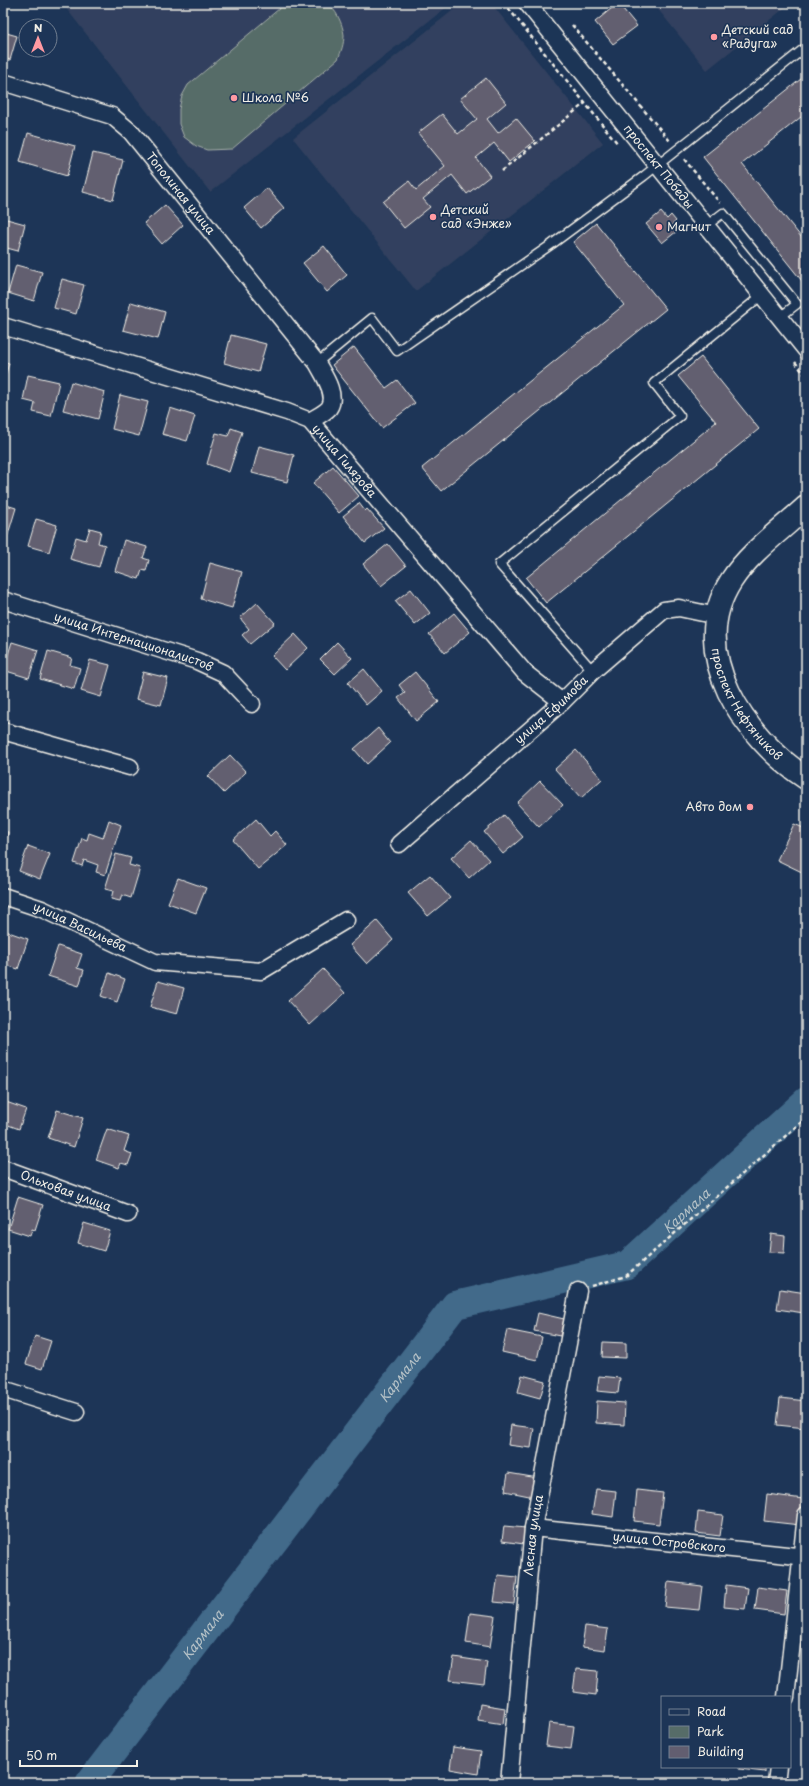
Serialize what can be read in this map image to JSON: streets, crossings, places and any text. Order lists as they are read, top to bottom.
{
  "streets": {
    "street": [
      "проспект Победы",
      "Тополиная улица",
      "улица Гилязова",
      "улица Интернационалистов",
      "проспект Нефтяников",
      "улица Ефимова",
      "улица Васильева",
      "Ольховая улица",
      "Лесная улица",
      "улица Островского"
    ]
  },
  "crossings": [
    ["Тополиная улица", "улица Гилязова"],
    ["улица Гилязова", "улица Ефимова"],
    ["проспект Нефтяников", "улица Ефимова"],
    ["Лесная улица", "улица Островского"]
  ],
  "water": ["Кармала"],
  "places": [
    "Детский сад «Радуга»",
    "Школа №6",
    "Детский сад «Энже»",
    "Магнит",
    "Авто дом"
  ],
  "legend": ["Road", "Park", "Building"],
  "scale_bar": "50 m",
  "north": "top"
}
